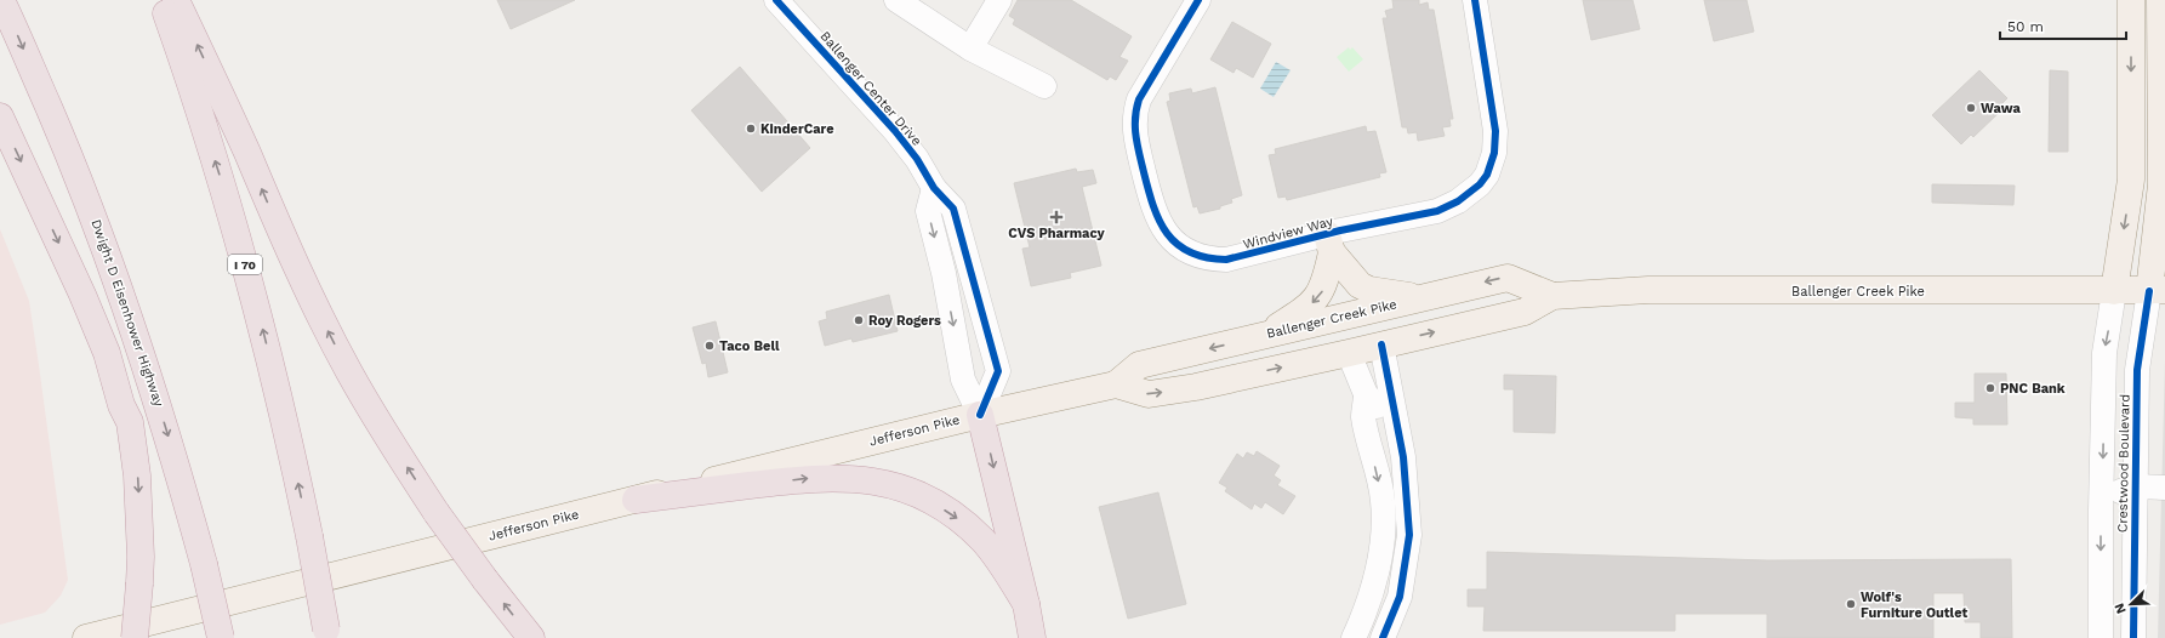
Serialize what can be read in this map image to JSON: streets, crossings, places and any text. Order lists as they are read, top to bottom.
{
  "streets": {
    "highway": ["I 70", "Dwight D Eisenhower Highway"],
    "main road": ["Ballenger Creek Pike", "Jefferson Pike", "Crestwood Boulevard"],
    "street": ["Ballenger Center Drive", "Windview Way"]
  },
  "crossings": [
    ["Ballenger Center Drive", "Ballenger Creek Pike"],
    ["Ballenger Center Drive", "Jefferson Pike"],
    ["Ballenger Creek Pike", "Jefferson Pike"],
    ["Ballenger Creek Pike", "Crestwood Boulevard"]
  ],
  "places": {
    "other": [
      "Wawa",
      "KinderCare",
      "Roy Rogers",
      "Taco Bell",
      "PNC Bank",
      "Wolf's Furniture Outlet"
    ],
    "health": ["CVS Pharmacy"]
  },
  "scale_bar": "50 m",
  "north": "bottom left"
}
